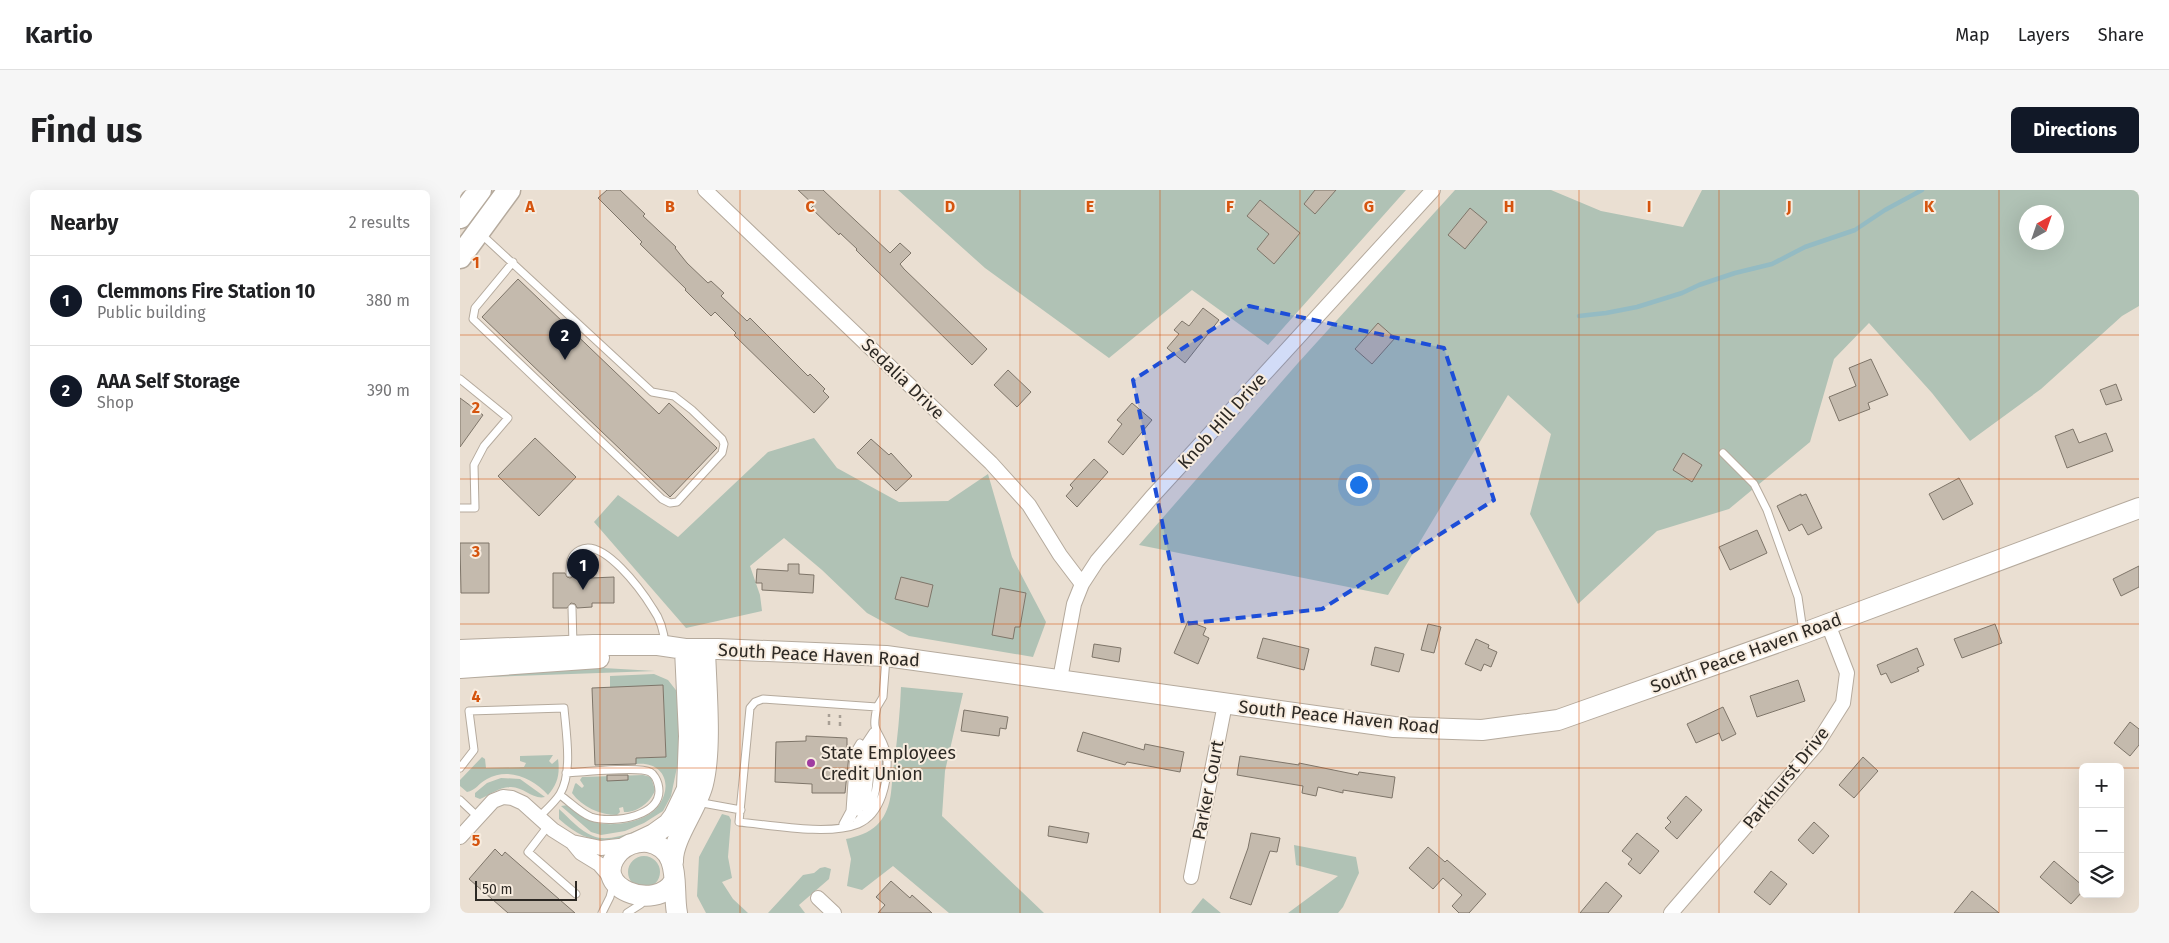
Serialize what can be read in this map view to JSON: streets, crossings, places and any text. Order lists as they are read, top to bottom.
{
  "streets": {
    "main road": ["South Peace Haven Road"],
    "street": [
      "Sedalia Drive",
      "Knob Hill Drive",
      "Parkhurst Drive",
      "Parker Court"
    ]
  },
  "crossings": [
    ["Sedalia Drive", "Knob Hill Drive"],
    ["Knob Hill Drive", "South Peace Haven Road"],
    ["South Peace Haven Road", "Parkhurst Drive"],
    ["South Peace Haven Road", "Parker Court"]
  ],
  "places": ["State Employees Credit Union"],
  "scale_bar": "50 m",
  "north": "top right",
  "page": {
    "header": "Kartio",
    "nav": ["Map", "Layers", "Share"],
    "buttons": "Directions",
    "title": "Find us",
    "heading": ["Nearby", "2 results"],
    "list": [
      {
        "mark": "1",
        "name": "Clemmons Fire Station 10",
        "note": "Public building",
        "value": "380 m"
      },
      {
        "mark": "2",
        "name": "AAA Self Storage",
        "note": "Shop",
        "value": "390 m"
      }
    ],
    "pins": ["2", "1"],
    "map_buttons": ["+", "−"],
    "scale": "50 m"
  },
  "grid": {
    "columns": [
      "A",
      "B",
      "C",
      "D",
      "E",
      "F",
      "G",
      "H",
      "I",
      "J",
      "K"
    ],
    "rows": [
      "1",
      "2",
      "3",
      "4",
      "5"
    ]
  }
}
